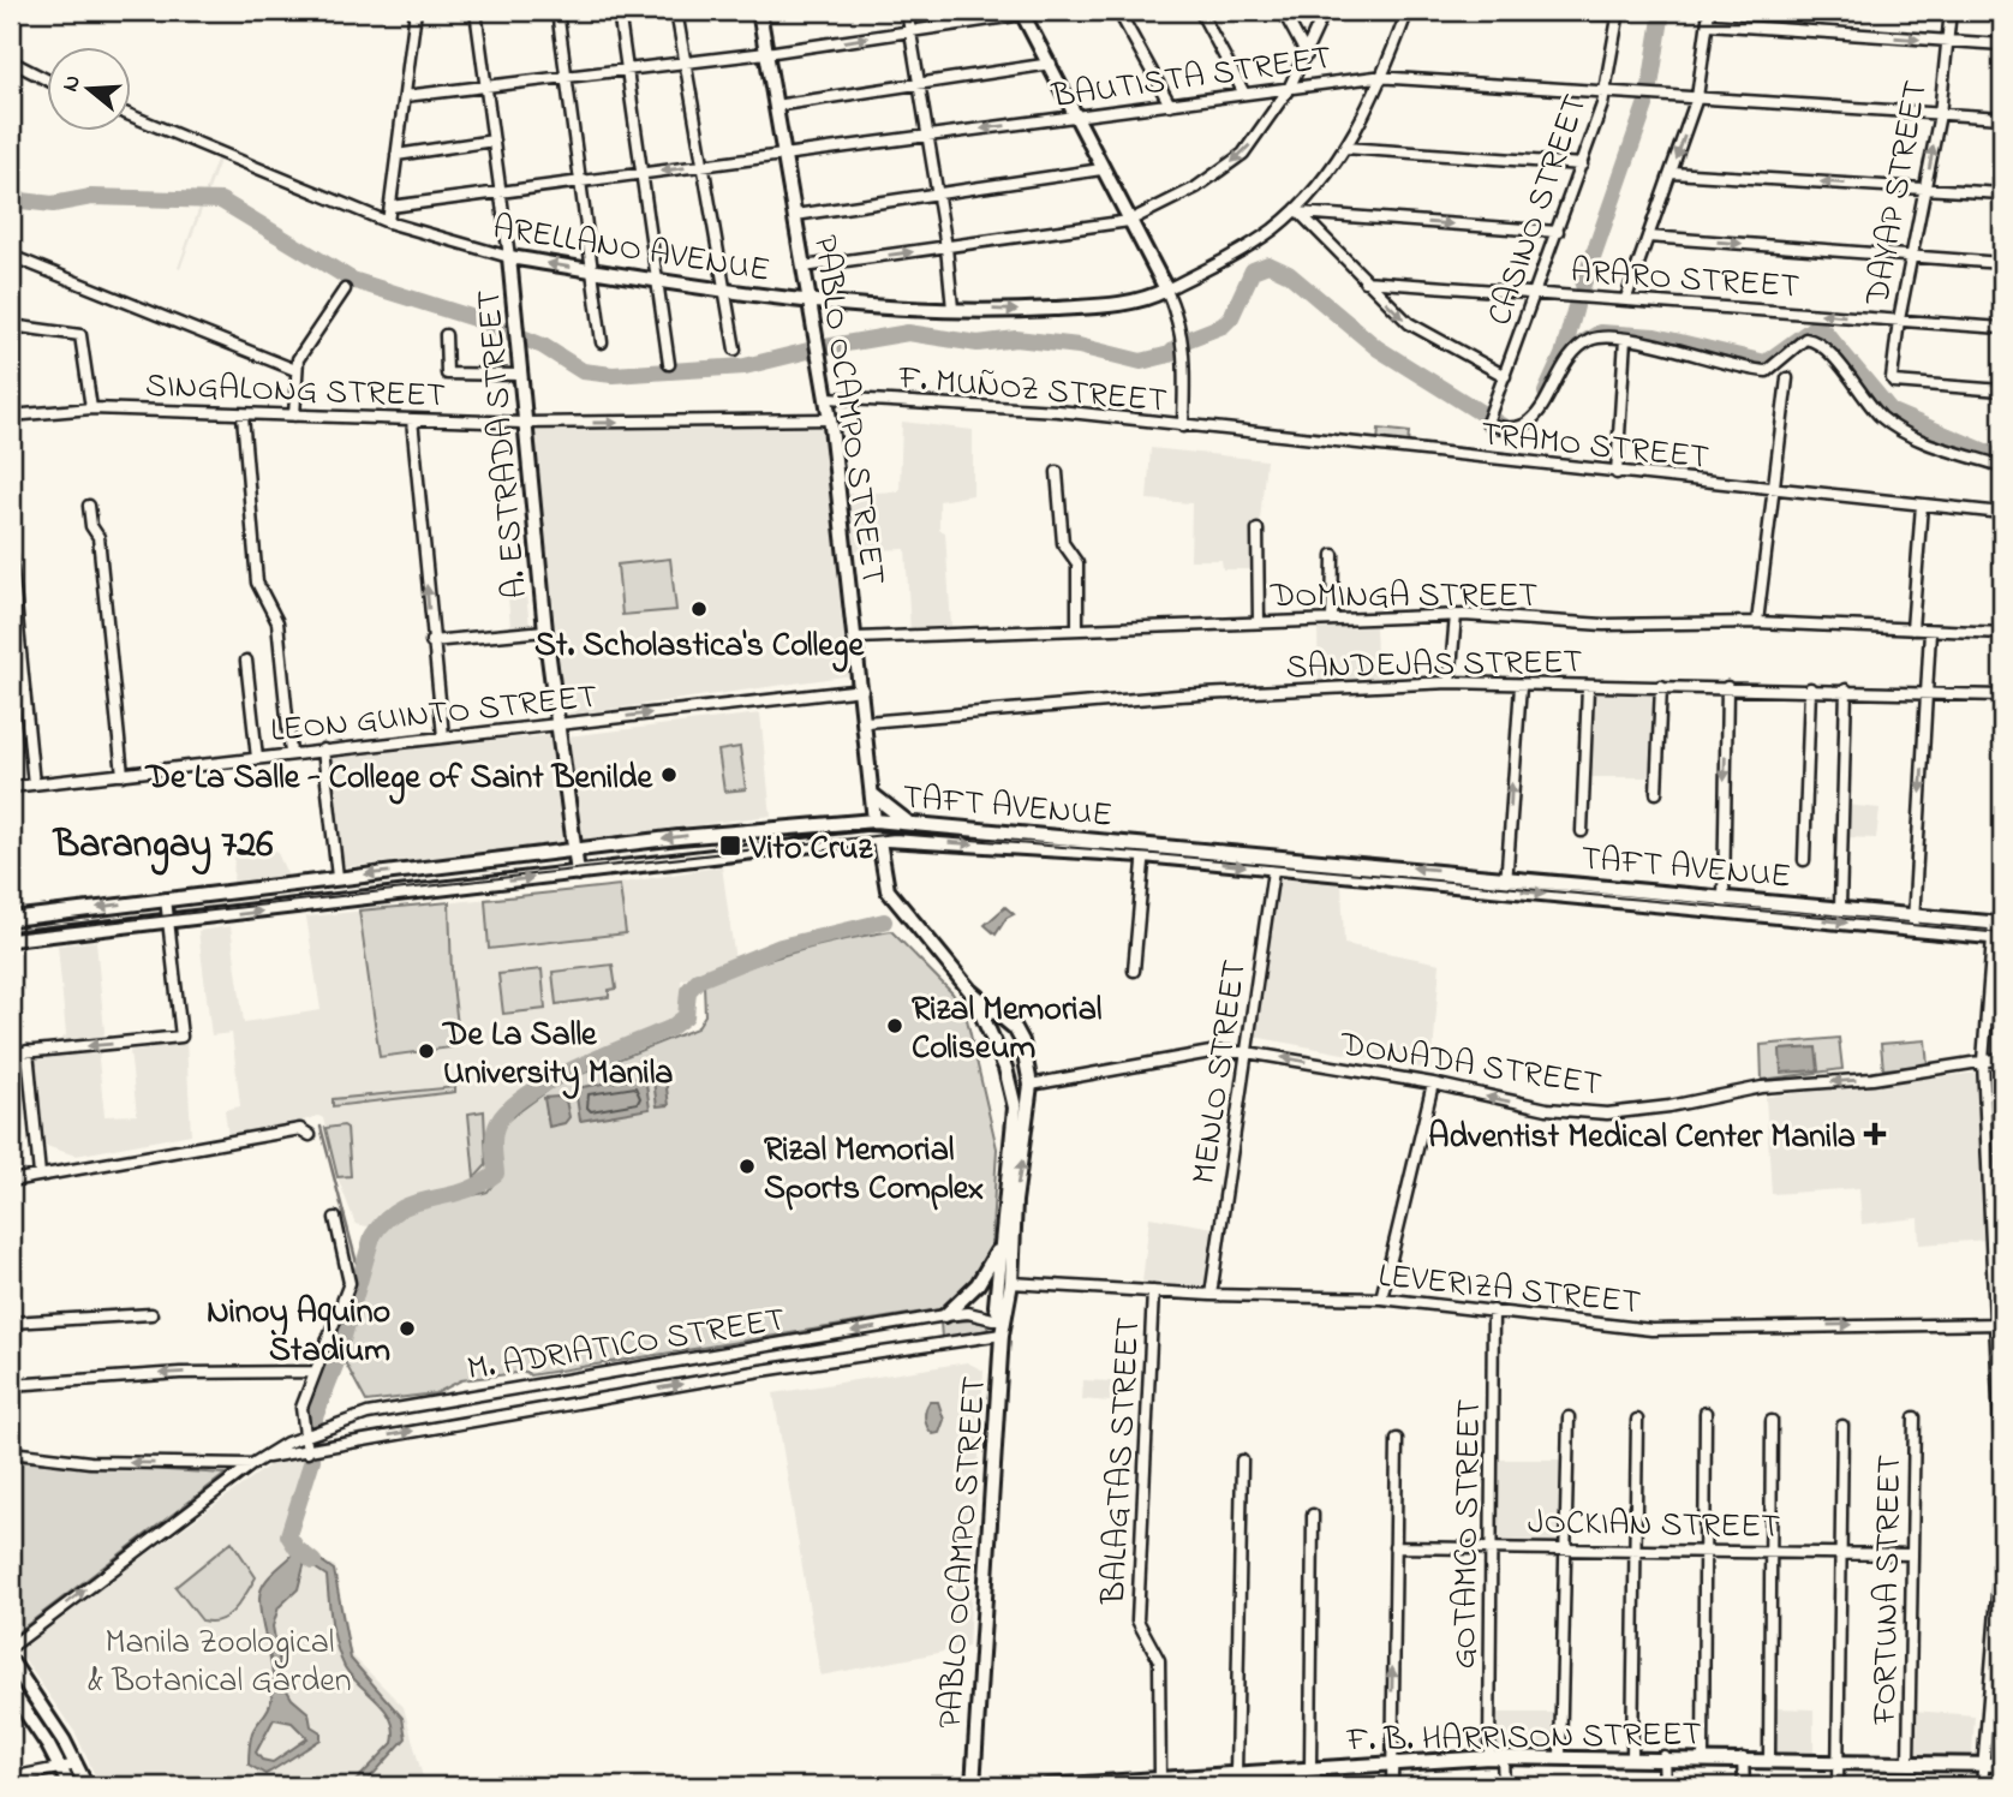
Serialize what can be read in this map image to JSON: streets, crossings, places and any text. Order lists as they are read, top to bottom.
{
  "streets": {
    "main road": [
      "ARELLANO AVENUE",
      "PABLO OCAMPO STREET",
      "A. ESTRADA STREET",
      "TAFT AVENUE",
      "F. B. HARRISON STREET"
    ],
    "street": [
      "BAUTISTA STREET",
      "DAYAP STREET",
      "CASINO STREET",
      "ARARO STREET",
      "F. MUÑOZ STREET",
      "SINGALONG STREET",
      "TRAMO STREET",
      "DOMINGA STREET",
      "SANDEJAS STREET",
      "LEON GUINTO STREET",
      "DONADA STREET",
      "MENLO STREET",
      "LEVERIZA STREET",
      "M. ADRIATICO STREET",
      "BALAGTAS STREET",
      "JOCKIAN STREET",
      "GOTAMCO STREET",
      "FORTUNA STREET"
    ]
  },
  "crossings": [
    ["BAUTISTA STREET", "DAYAP STREET"],
    ["BAUTISTA STREET", "CASINO STREET"],
    ["BAUTISTA STREET", "PABLO OCAMPO STREET"],
    ["BAUTISTA STREET", "A. ESTRADA STREET"],
    ["DAYAP STREET", "ARARO STREET"],
    ["CASINO STREET", "ARARO STREET"],
    ["ARELLANO AVENUE", "PABLO OCAMPO STREET"],
    ["ARELLANO AVENUE", "A. ESTRADA STREET"],
    ["F. MUÑOZ STREET", "PABLO OCAMPO STREET"],
    ["F. MUÑOZ STREET", "TRAMO STREET"],
    ["SINGALONG STREET", "PABLO OCAMPO STREET"],
    ["SINGALONG STREET", "A. ESTRADA STREET"],
    ["PABLO OCAMPO STREET", "DOMINGA STREET"],
    ["PABLO OCAMPO STREET", "SANDEJAS STREET"],
    ["PABLO OCAMPO STREET", "LEON GUINTO STREET"],
    ["PABLO OCAMPO STREET", "TAFT AVENUE"],
    ["PABLO OCAMPO STREET", "DONADA STREET"],
    ["PABLO OCAMPO STREET", "LEVERIZA STREET"],
    ["PABLO OCAMPO STREET", "M. ADRIATICO STREET"],
    ["A. ESTRADA STREET", "LEON GUINTO STREET"],
    ["A. ESTRADA STREET", "TAFT AVENUE"],
    ["TAFT AVENUE", "MENLO STREET"],
    ["DONADA STREET", "MENLO STREET"],
    ["MENLO STREET", "LEVERIZA STREET"],
    ["LEVERIZA STREET", "BALAGTAS STREET"],
    ["LEVERIZA STREET", "GOTAMCO STREET"],
    ["BALAGTAS STREET", "F. B. HARRISON STREET"],
    ["JOCKIAN STREET", "GOTAMCO STREET"],
    ["JOCKIAN STREET", "FORTUNA STREET"],
    ["GOTAMCO STREET", "F. B. HARRISON STREET"],
    ["FORTUNA STREET", "F. B. HARRISON STREET"]
  ],
  "one_way": [
    "SINGALONG STREET",
    "LEON GUINTO STREET",
    "DONADA STREET",
    "LEVERIZA STREET"
  ],
  "districts": ["Barangay 726"],
  "parks": ["Manila Zoological & Botanical Garden"],
  "places": {
    "other": [
      "St. Scholastica's College",
      "De La Salle - College of Saint Benilde",
      "Rizal Memorial Coliseum",
      "De La Salle University Manila",
      "Rizal Memorial Sports Complex",
      "Ninoy Aquino Stadium"
    ],
    "transit": ["Vito Cruz"],
    "health": ["Adventist Medical Center Manila"]
  },
  "north": "left"
}
